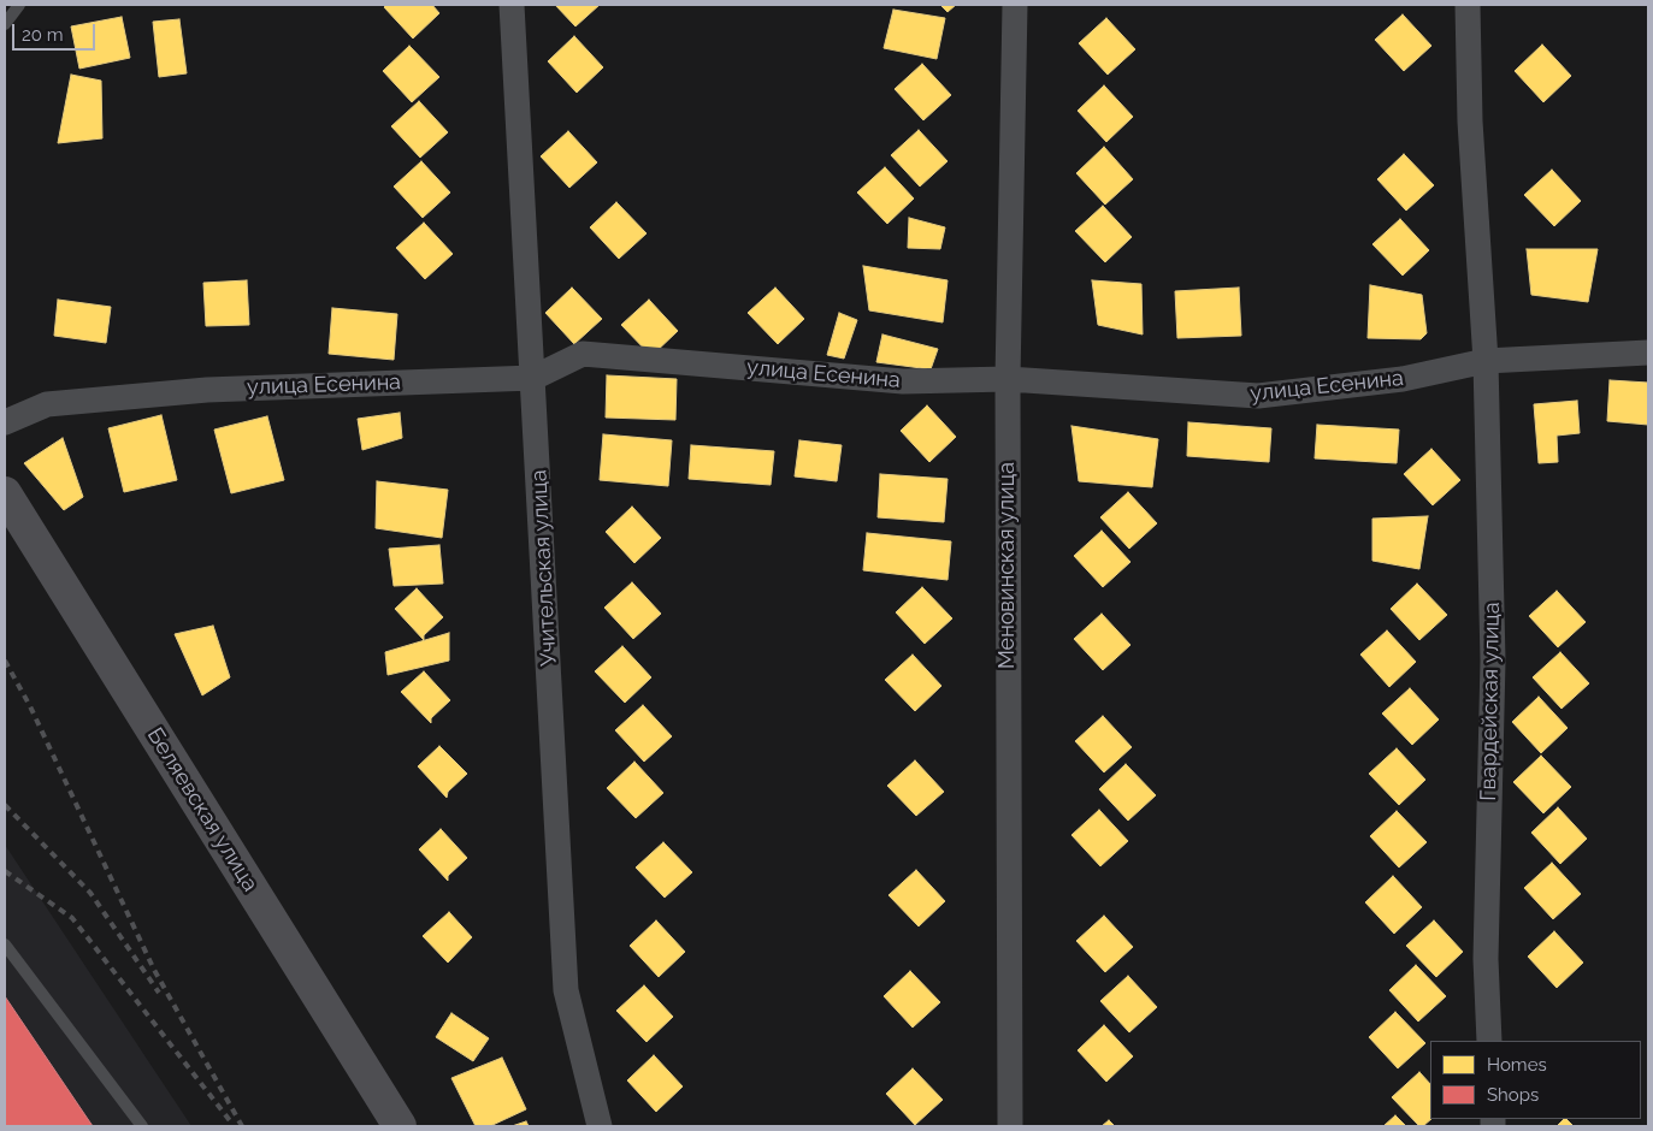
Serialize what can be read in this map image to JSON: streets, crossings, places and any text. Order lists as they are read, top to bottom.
{
  "streets": {
    "main road": ["Беляевская улица"],
    "street": [
      "улица Есенина",
      "Меновинская улица",
      "Учительская улица",
      "Гвардейская улица"
    ]
  },
  "crossings": [
    ["улица Есенина", "Меновинская улица"],
    ["улица Есенина", "Учительская улица"],
    ["улица Есенина", "Гвардейская улица"]
  ],
  "legend": ["Homes", "Shops"],
  "scale_bar": "20 m"
}
